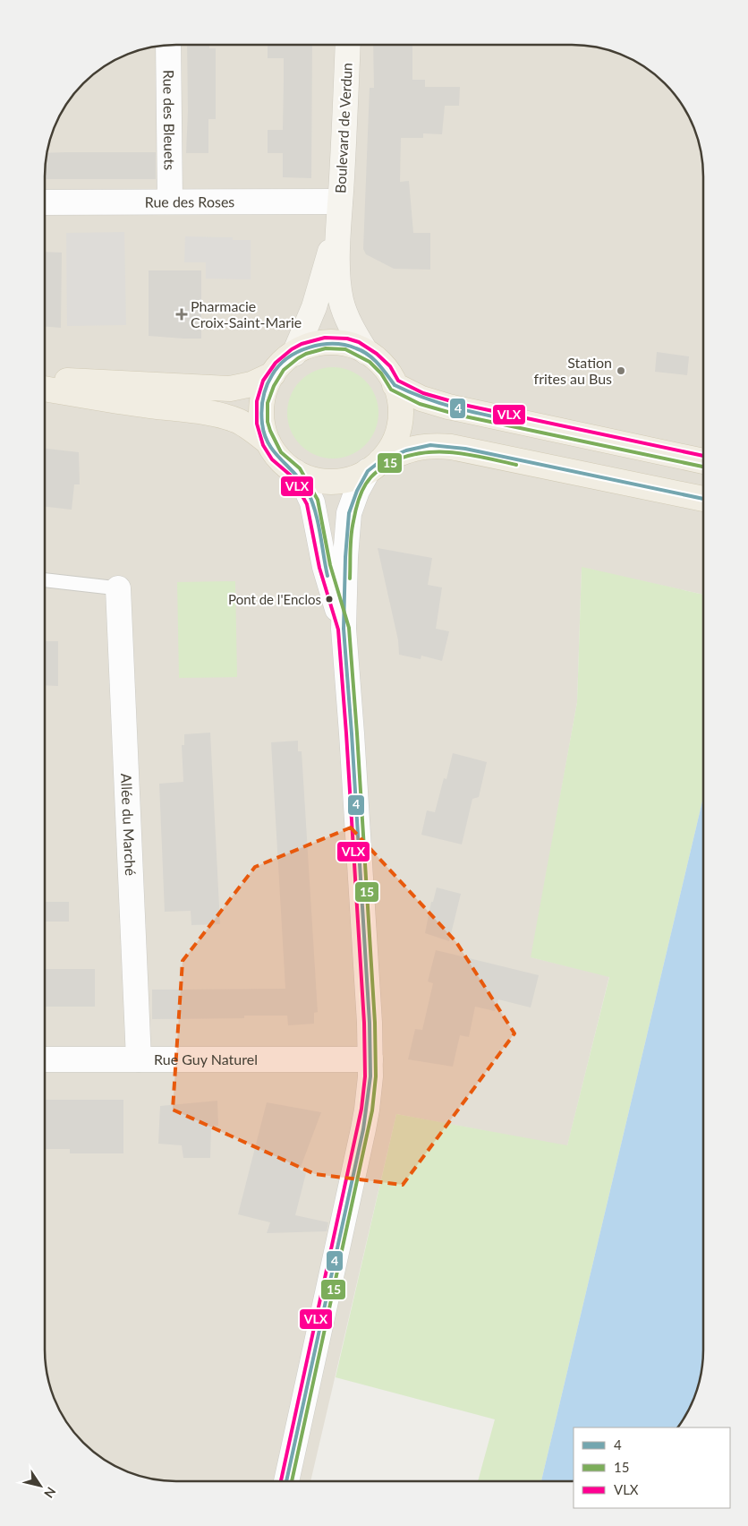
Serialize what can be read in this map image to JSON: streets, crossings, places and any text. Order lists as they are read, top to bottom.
{
  "streets": {
    "street": [
      "Rue des Bleuets",
      "Boulevard de Verdun",
      "Rue des Roses",
      "Allée du Marché",
      "Rue Guy Naturel"
    ]
  },
  "crossings": [
    ["Rue des Bleuets", "Rue des Roses"],
    ["Boulevard de Verdun", "Rue des Roses"],
    ["Allée du Marché", "Rue Guy Naturel"]
  ],
  "places": {
    "health": ["Pharmacie Croix-Saint-Marie"],
    "other": ["Station frites au Bus", "Pont de l'Enclos"]
  },
  "lines": ["transit line VLX", "transit line 4", "transit line 15"],
  "legend": ["4", "15", "VLX"],
  "north": "bottom right"
}
